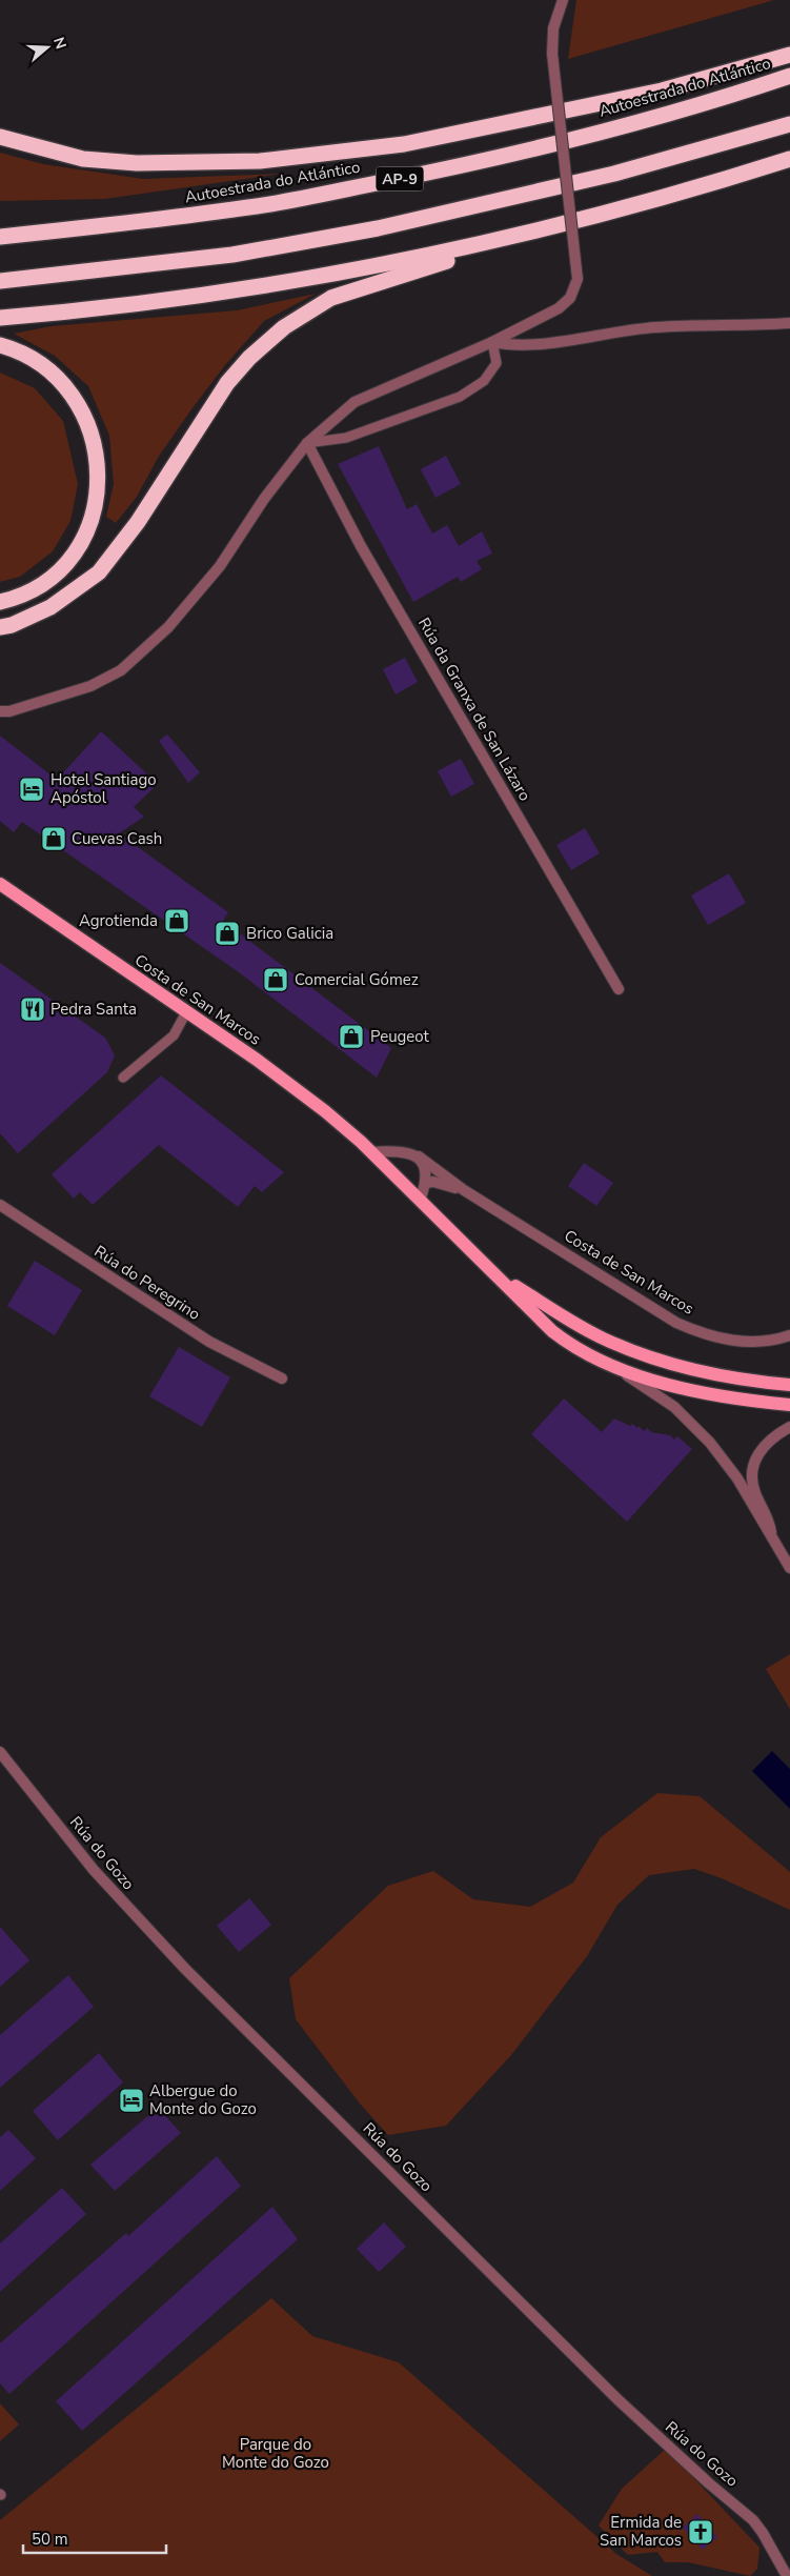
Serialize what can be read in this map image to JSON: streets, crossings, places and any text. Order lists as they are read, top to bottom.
{
  "streets": {
    "highway": ["Autoestrada do Atlántico", "AP-9"],
    "main road": ["Costa de San Marcos"],
    "street": ["Rúa da Granxa de San Lázaro", "Rúa do Peregrino", "Rúa do Gozo"]
  },
  "parks": ["Parque do Monte do Gozo"],
  "places": {
    "hotel": ["Hotel Santiago Apóstol", "Albergue do Monte do Gozo"],
    "shop": [
      "Cuevas Cash",
      "Agrotienda",
      "Brico Galicia",
      "Comercial Gómez",
      "Peugeot"
    ],
    "restaurant": ["Pedra Santa"],
    "church": ["Ermida de San Marcos"]
  },
  "scale_bar": "50 m",
  "north": "right"
}
